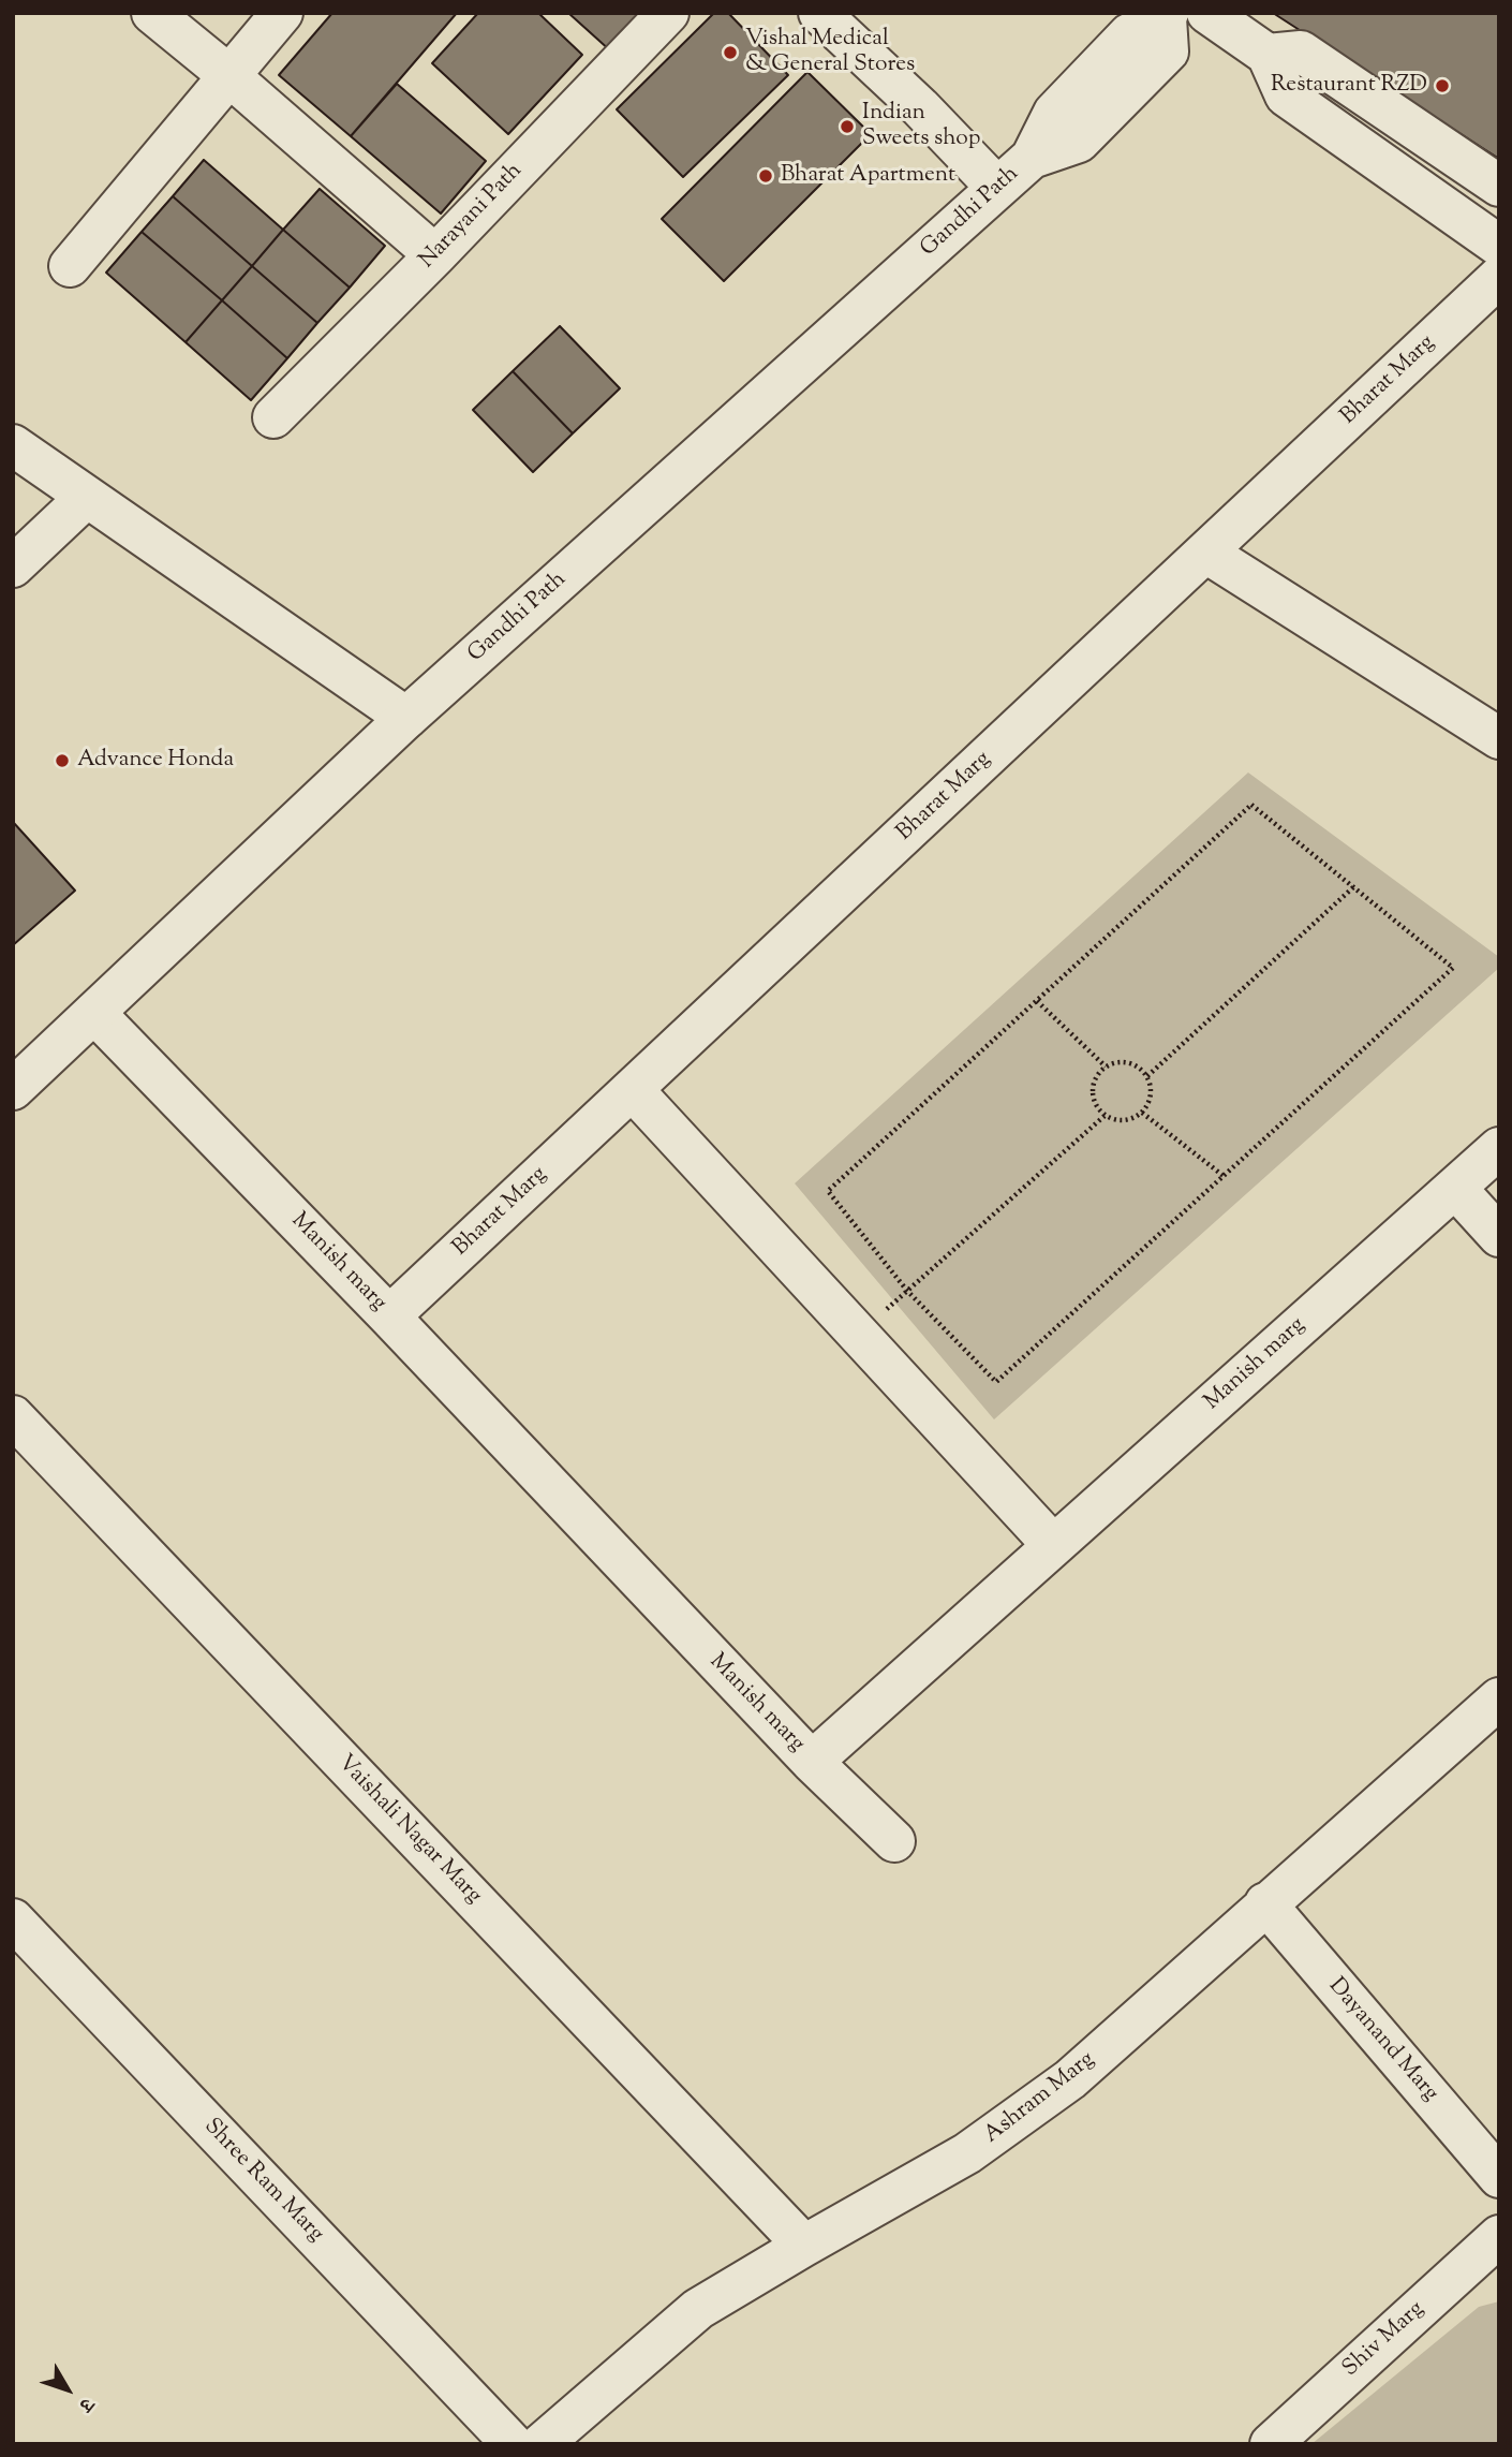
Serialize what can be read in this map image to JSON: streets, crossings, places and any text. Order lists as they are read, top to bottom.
{
  "streets": {
    "street": [
      "Gandhi Path",
      "Narayani Path",
      "Bharat Marg",
      "Manish marg",
      "Vaishali Nagar Marg",
      "Dayanand Marg",
      "Ashram Marg",
      "Shree Ram Marg",
      "Shiv Marg"
    ]
  },
  "crossings": [
    ["Gandhi Path", "Manish marg"],
    ["Bharat Marg", "Manish marg"],
    ["Vaishali Nagar Marg", "Ashram Marg"],
    ["Dayanand Marg", "Ashram Marg"]
  ],
  "places": [
    "Vishal Medical & General Stores",
    "Restaurant RZD",
    "Indian Sweets shop",
    "Bharat Apartment",
    "Advance Honda"
  ],
  "north": "bottom right"
}
